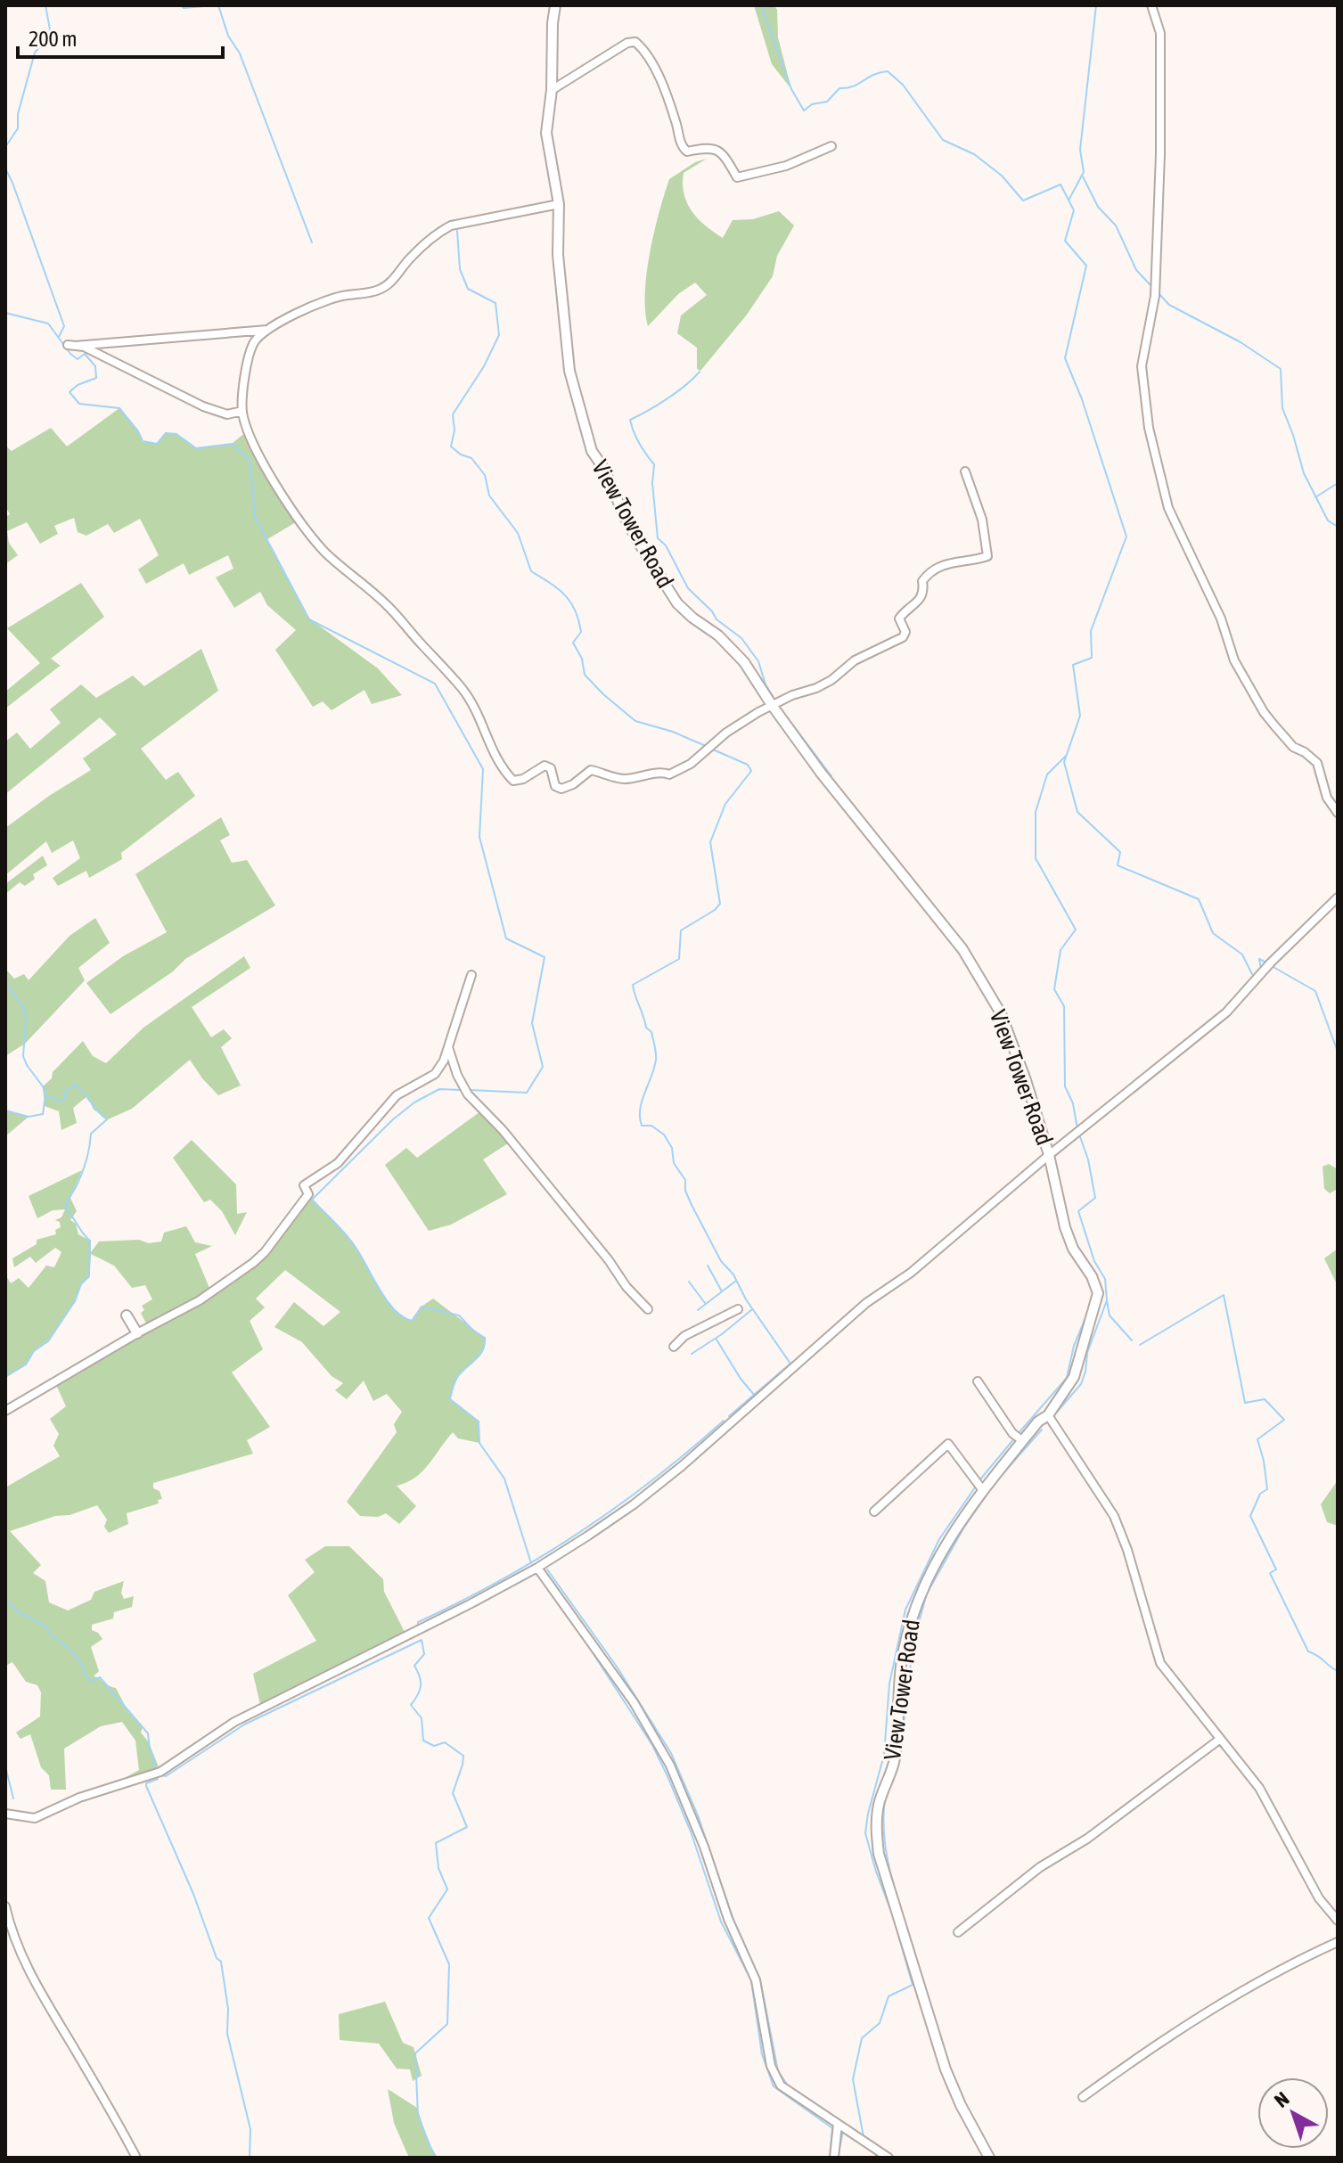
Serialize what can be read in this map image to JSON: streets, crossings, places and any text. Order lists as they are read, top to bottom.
{
  "streets": {
    "street": ["View Tower Road"]
  },
  "scale_bar": "200 m",
  "north": "top left"
}
